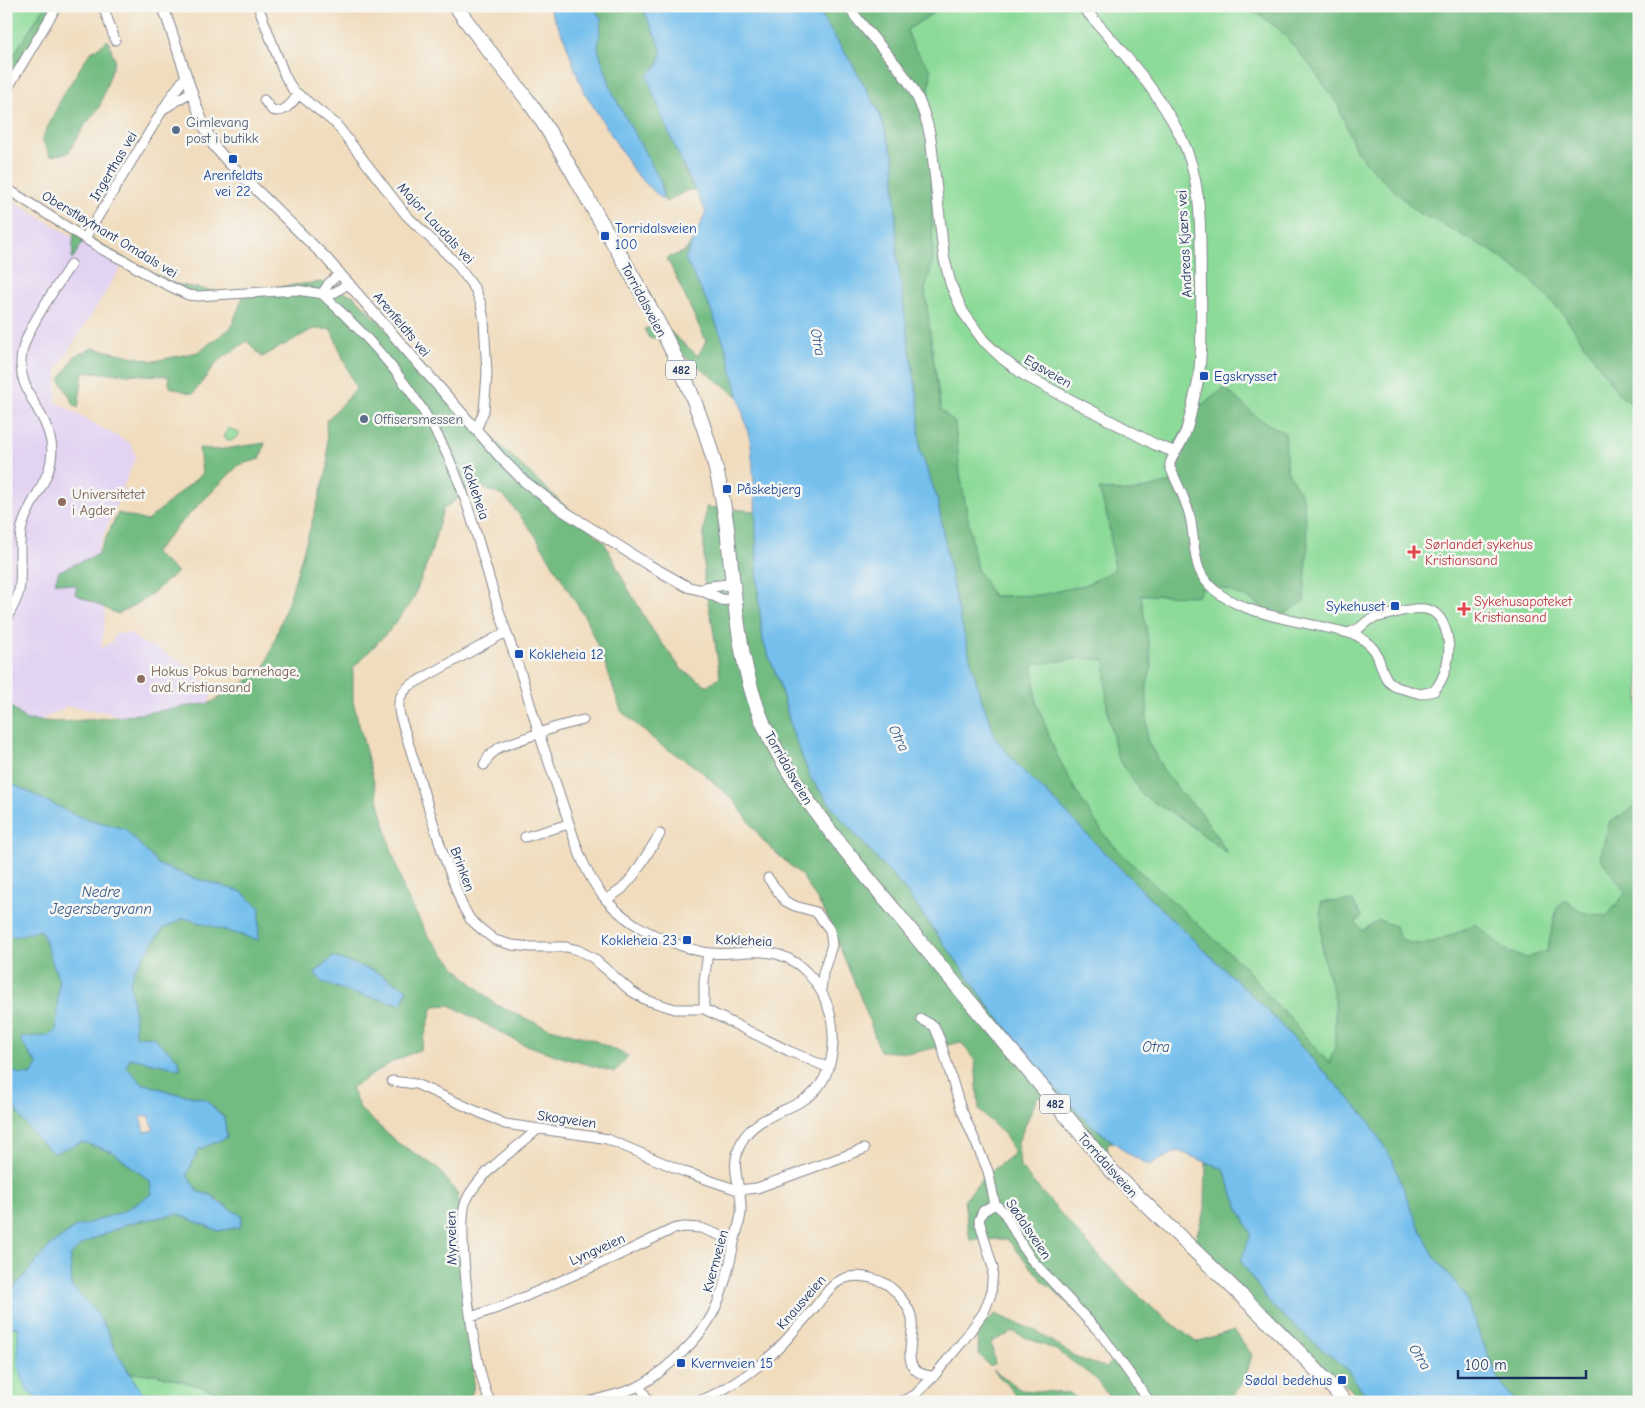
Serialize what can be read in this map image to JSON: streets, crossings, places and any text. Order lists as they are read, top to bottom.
{
  "streets": {
    "main road": ["Torridalsveien", "482"],
    "street": [
      "Ingerthas vei",
      "Major Laudals vei",
      "Oberstløytnant Omdals vei",
      "Andreas Kjærs vei",
      "Arenfeldts vei",
      "Egsveien",
      "Kokleheia",
      "Brinken",
      "Skogveien",
      "Sødalsveien",
      "Myrveien",
      "Lyngveien",
      "Kvernveien",
      "Knausveien"
    ]
  },
  "crossings": [
    ["Ingerthas vei", "Oberstløytnant Omdals vei"],
    ["Ingerthas vei", "Arenfeldts vei"],
    ["Major Laudals vei", "Arenfeldts vei"],
    ["Oberstløytnant Omdals vei", "Arenfeldts vei"],
    ["Oberstløytnant Omdals vei", "Kokleheia"],
    ["Andreas Kjærs vei", "Egsveien"],
    ["Torridalsveien", "Arenfeldts vei"],
    ["Kokleheia", "Brinken"],
    ["Kokleheia", "Skogveien"],
    ["Kokleheia", "Kvernveien"],
    ["Skogveien", "Myrveien"],
    ["Skogveien", "Kvernveien"],
    ["Myrveien", "Lyngveien"],
    ["Lyngveien", "Kvernveien"]
  ],
  "water": ["Otra", "Nedre Jegersbergvann"],
  "places": {
    "other": [
      "Gimlevang post i butikk",
      "Offisersmessen",
      "Universitetet i Agder",
      "Hokus Pokus barnehage, avd. Kristiansand"
    ],
    "transit": [
      "Arenfeldts vei 22",
      "Torridalsveien 100",
      "Egskrysset",
      "Påskebjerg",
      "Sykehuset",
      "Kokleheia 12",
      "Kokleheia 23",
      "Kvernveien 15",
      "Sødal bedehus"
    ],
    "health": ["Sørlandet sykehus Kristiansand", "Sykehusapoteket Kristiansand"]
  },
  "scale_bar": "100 m"
}
